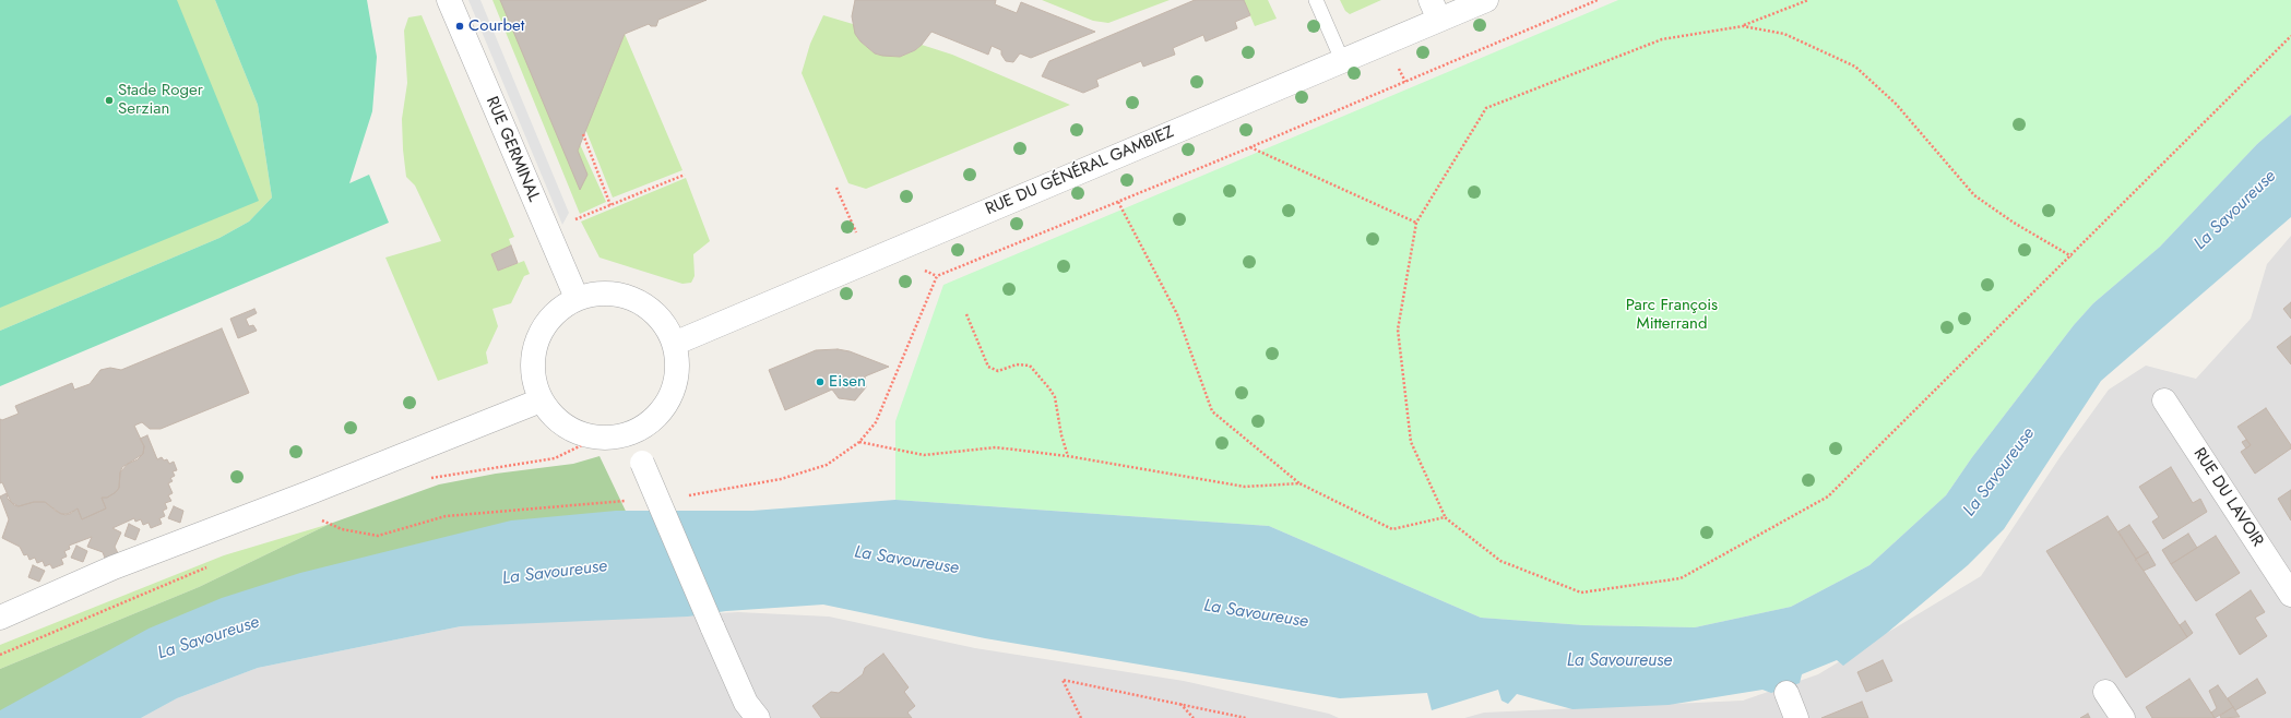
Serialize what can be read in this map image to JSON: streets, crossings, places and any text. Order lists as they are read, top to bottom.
{
  "streets": {
    "street": ["RUE GERMINAL", "RUE DU GÉNÉRAL GAMBIEZ", "RUE DU LAVOIR"]
  },
  "crossings": [
    ["RUE GERMINAL", "RUE DU GÉNÉRAL GAMBIEZ"]
  ],
  "water": ["La Savoureuse"],
  "parks": ["Parc François Mitterrand"],
  "places": ["Courbet", "Stade Roger Serzian", "Eisen"]
}
